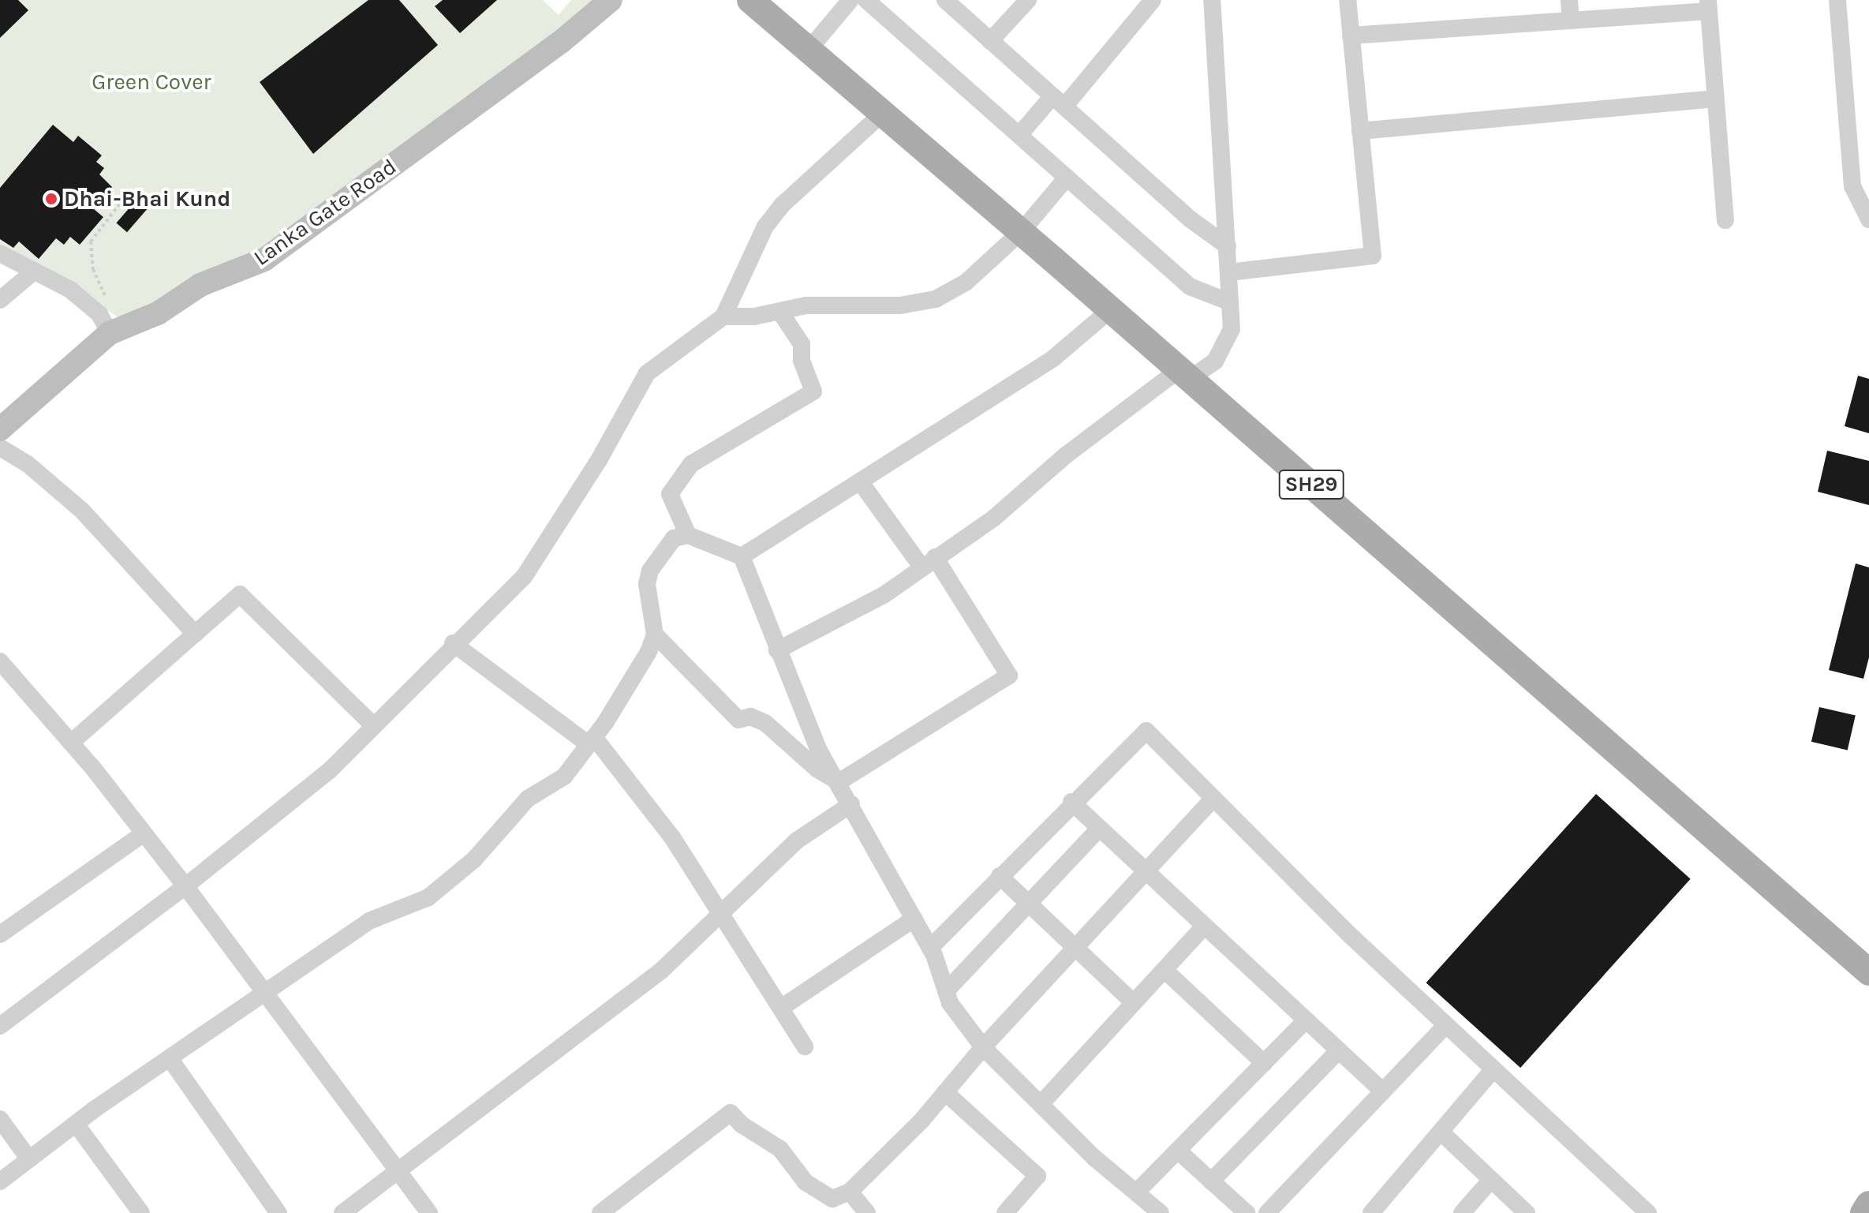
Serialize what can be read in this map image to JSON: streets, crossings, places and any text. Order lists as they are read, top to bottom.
{
  "streets": {
    "main road": ["SH29"],
    "street": ["Lanka Gate Road"]
  },
  "parks": ["Green Cover"],
  "places": ["Dhai-Bhai Kund"]
}
